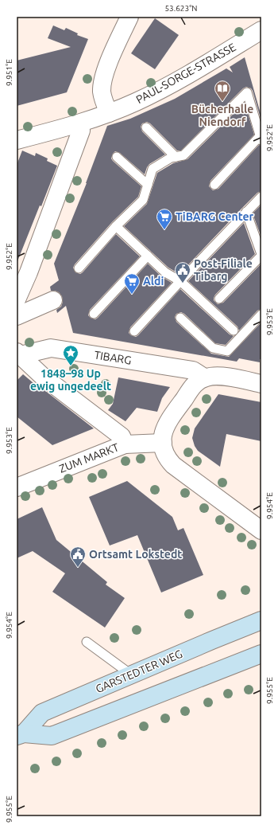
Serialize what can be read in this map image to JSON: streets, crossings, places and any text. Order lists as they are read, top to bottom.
{
  "streets": {
    "main road": ["GARSTEDTER WEG"],
    "street": ["PAUL-SORGE-STRASSE", "TIBARG", "ZUM MARKT"]
  },
  "crossings": [
    ["TIBARG", "ZUM MARKT"]
  ],
  "places": {
    "library": ["Bücherhalle Niendorf"],
    "supermarket": ["TiBARG Center", "Aldi"],
    "public building": ["Post-Filiale Tibarg", "Ortsamt Lokstedt"],
    "place": ["1848–98 Up ewig ungedeelt"]
  },
  "coordinates": [
    "53.623°N",
    "9.951°E",
    "9.952°E",
    "9.953°E",
    "9.954°E",
    "9.955°E"
  ]
}
